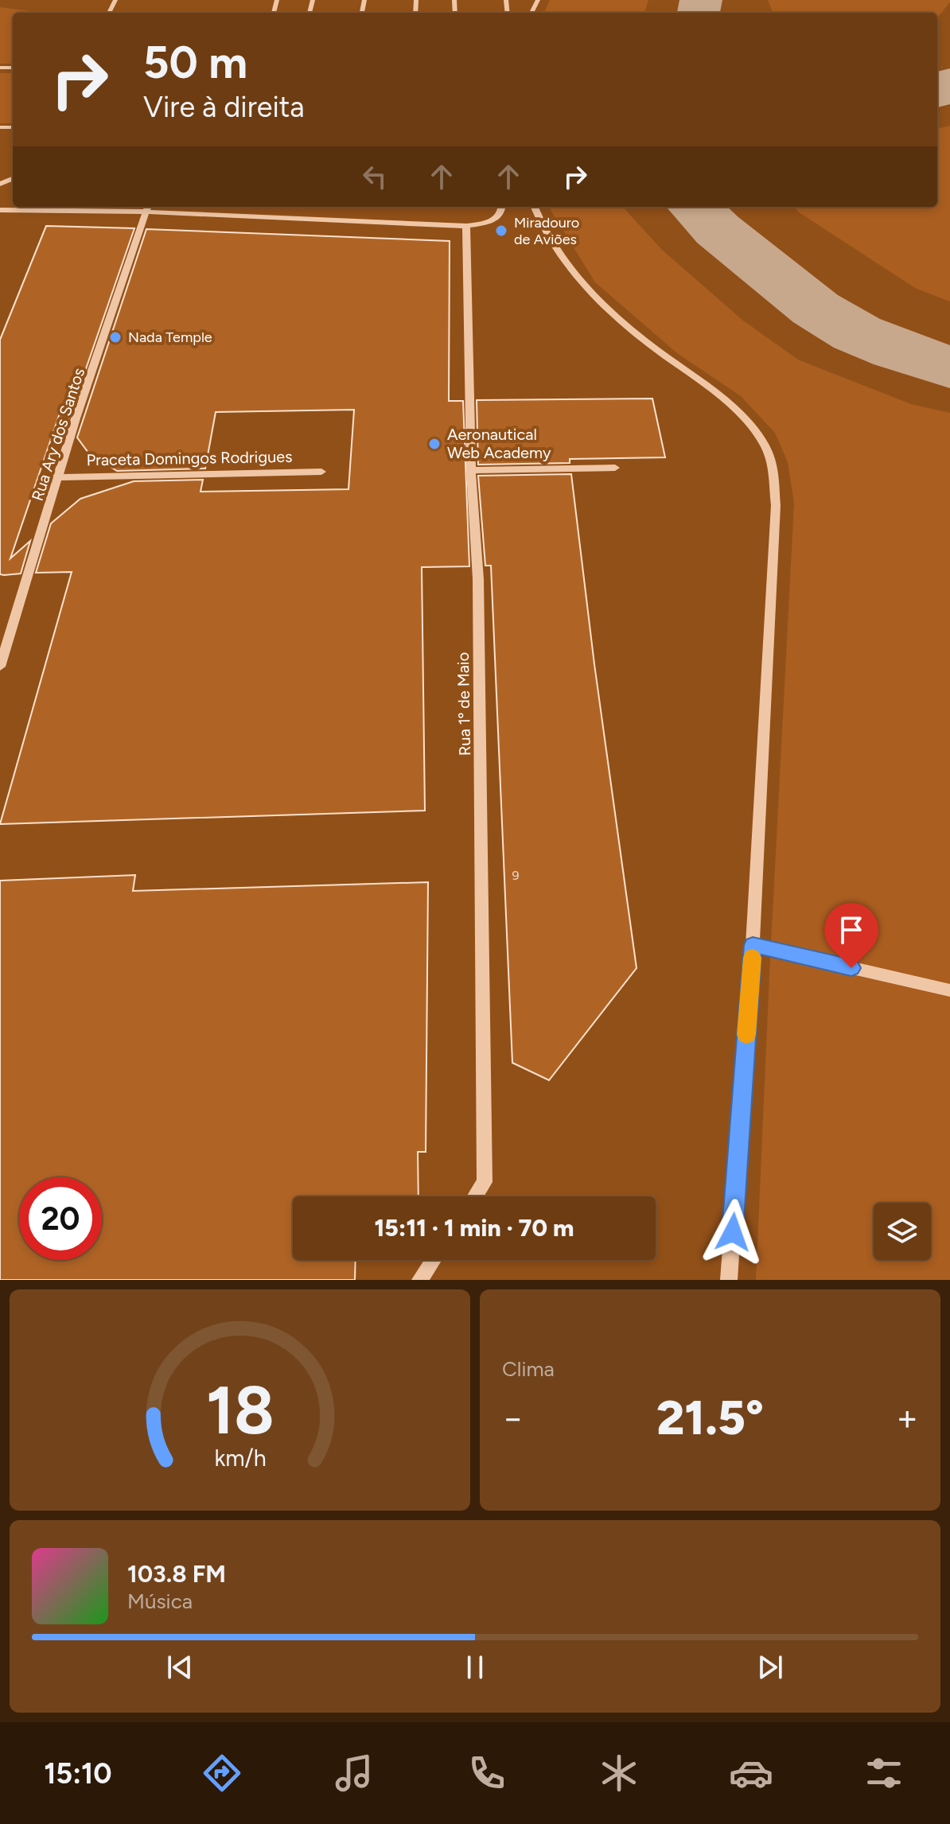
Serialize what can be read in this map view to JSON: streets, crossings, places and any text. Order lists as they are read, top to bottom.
{
  "streets": {
    "street": ["Rua Ary dos Santos", "Praceta Domingos Rodrigues", "Rua 1º de Maio"]
  },
  "crossings": [
    ["Rua Ary dos Santos", "Praceta Domingos Rodrigues"]
  ],
  "places": ["Miradouro de Aviões", "Nada Temple", "Aeronautical Web Academy"],
  "house_numbers": ["9"],
  "page": {
    "turn": ["50 m", "Vire à direita"],
    "limit": "20",
    "trip": "15:11 · 1 min · 70 m",
    "tile": "Clima",
    "heat": ["−", "21.5°", "+"],
    "song": ["103.8 FM", "Música"],
    "tabs": "15:10",
    "gauge": ["18", "km/h"]
  }
}
